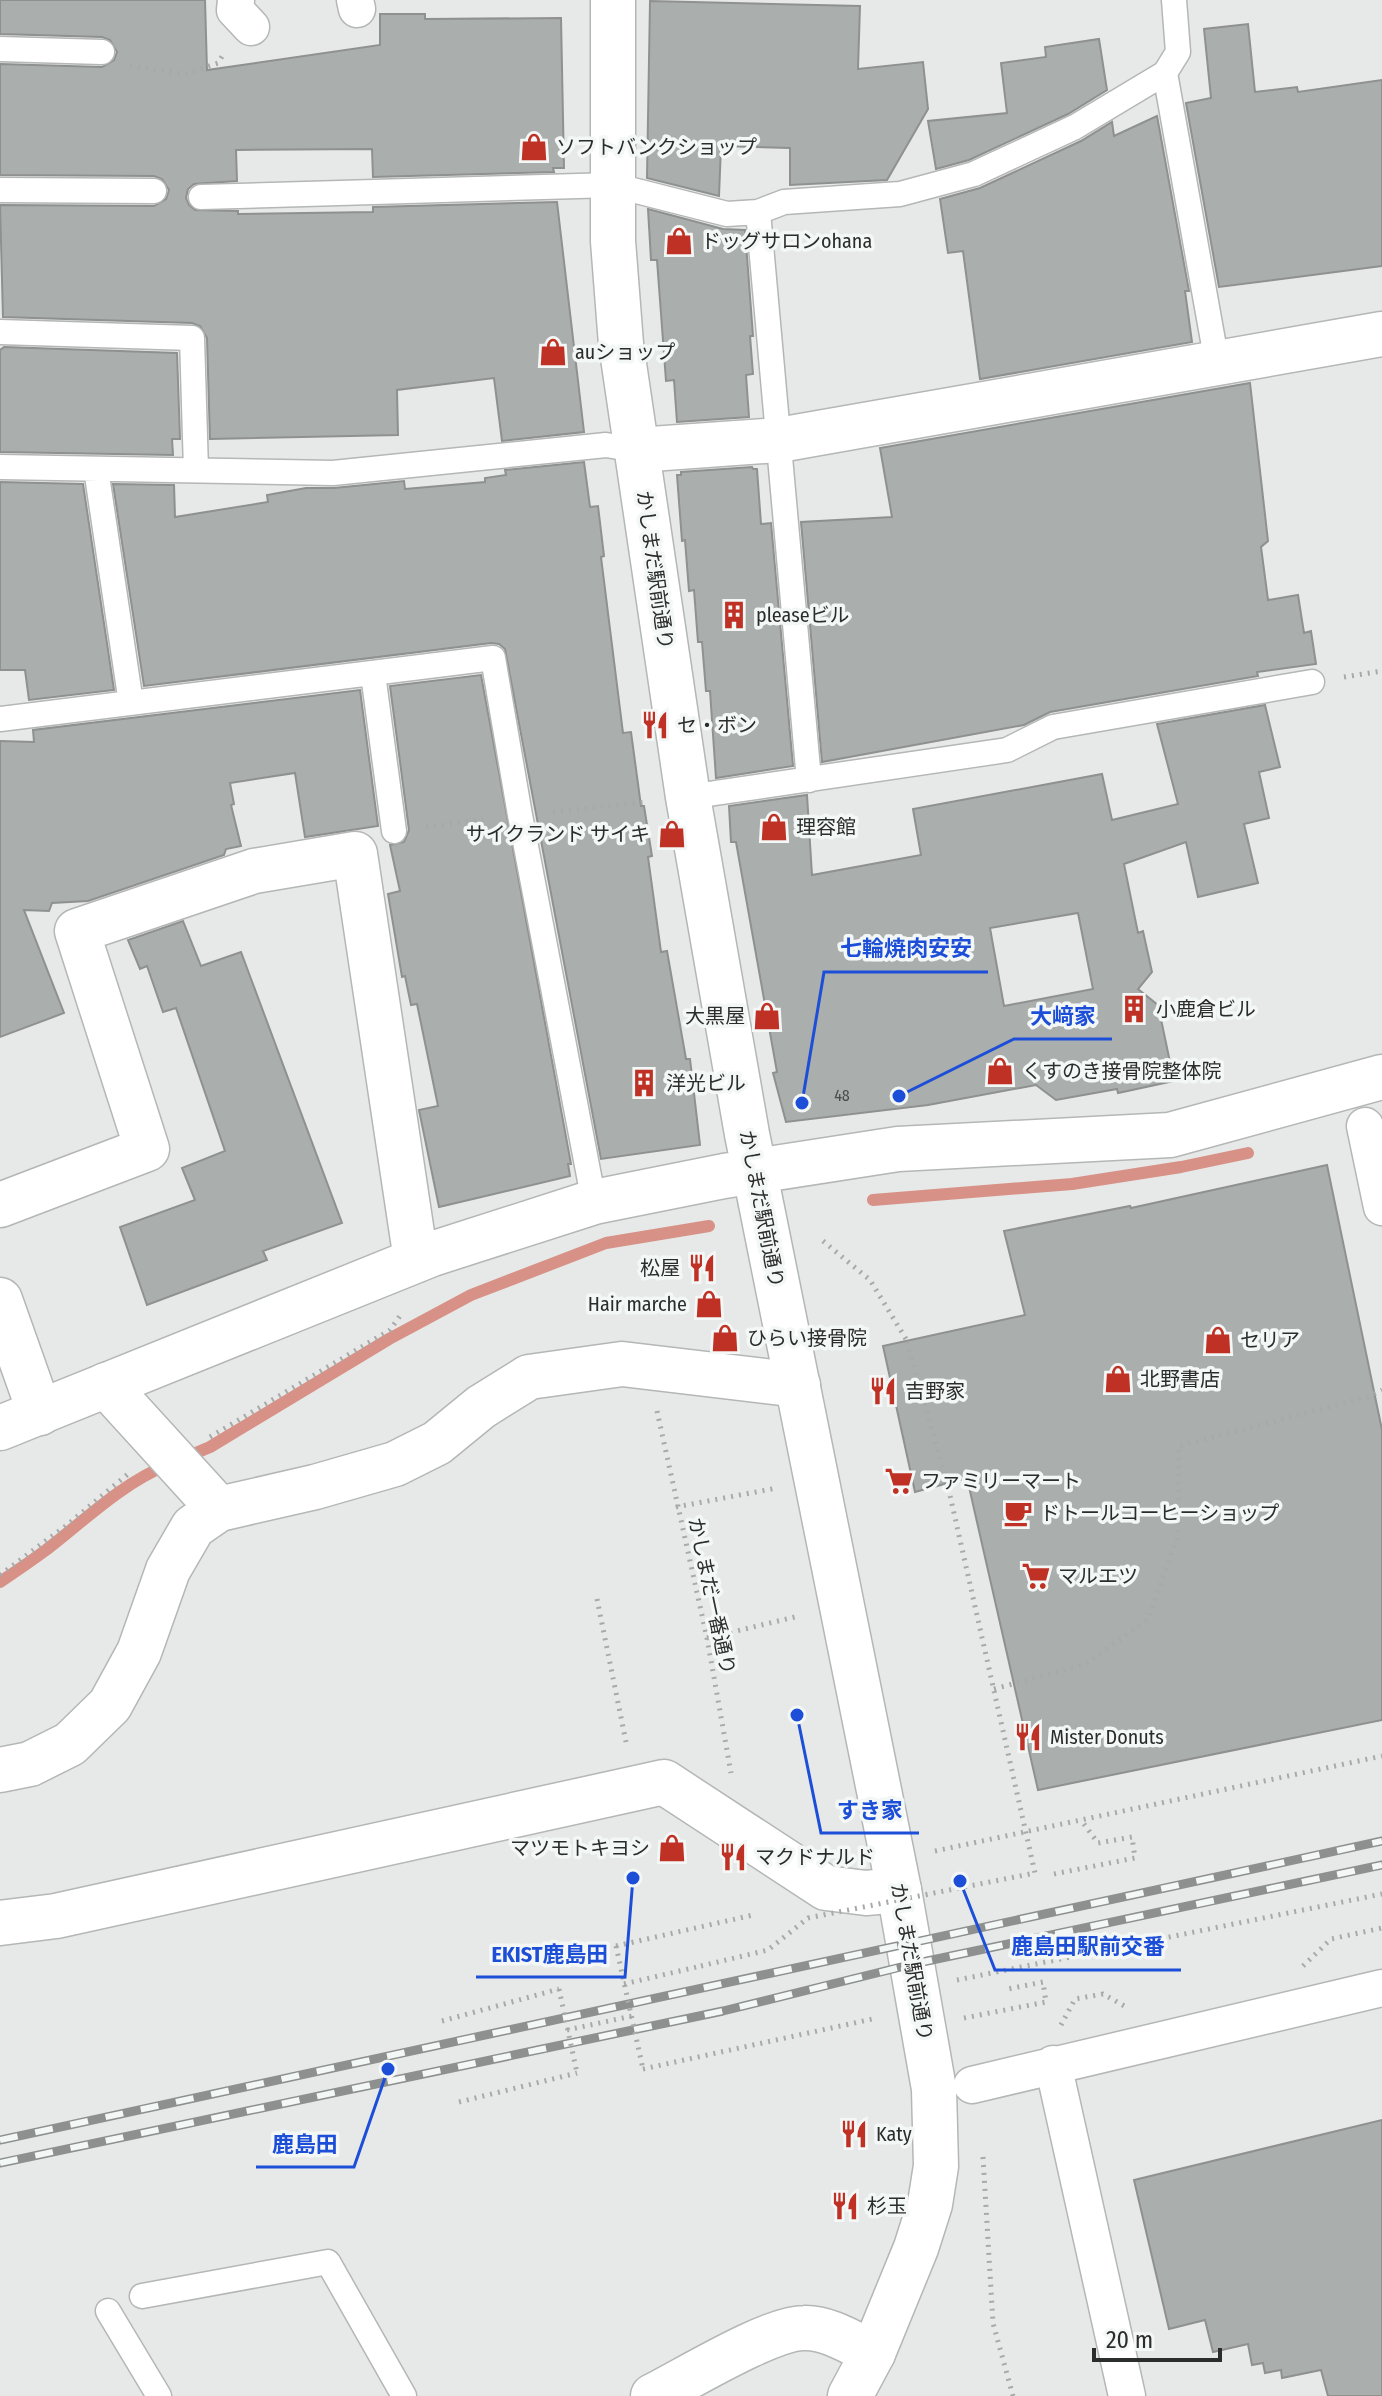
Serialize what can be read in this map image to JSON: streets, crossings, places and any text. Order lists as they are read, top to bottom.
{
  "streets": {
    "street": ["かしまだ駅前通り"],
    "path": ["かしまだ一番通り"]
  },
  "places": {
    "shop": [
      "ソフトバンクショップ",
      "ドッグサロンohana",
      "auショップ",
      "理容館",
      "サイクランド サイキ",
      "大黒屋",
      "くすのき接骨院整体院",
      "Hair marche",
      "ひらい接骨院",
      "セリア",
      "北野書店",
      "マツモトキヨシ"
    ],
    "building": ["pleaseビル", "小鹿倉ビル", "洋光ビル"],
    "restaurant": [
      "セ・ボン",
      "松屋",
      "吉野家",
      "Mister Donuts",
      "マクドナルド",
      "Katy",
      "杉玉"
    ],
    "other": [
      "大﨑家",
      "七輪焼肉安安",
      "すき家",
      "EKIST鹿島田",
      "鹿島田駅前交番",
      "鹿島田"
    ],
    "supermarket": ["ファミリーマート", "マルエツ"],
    "cafe": ["ドトールコーヒーショップ"]
  },
  "house_numbers": ["48"],
  "scale_bar": "20 m"
}
